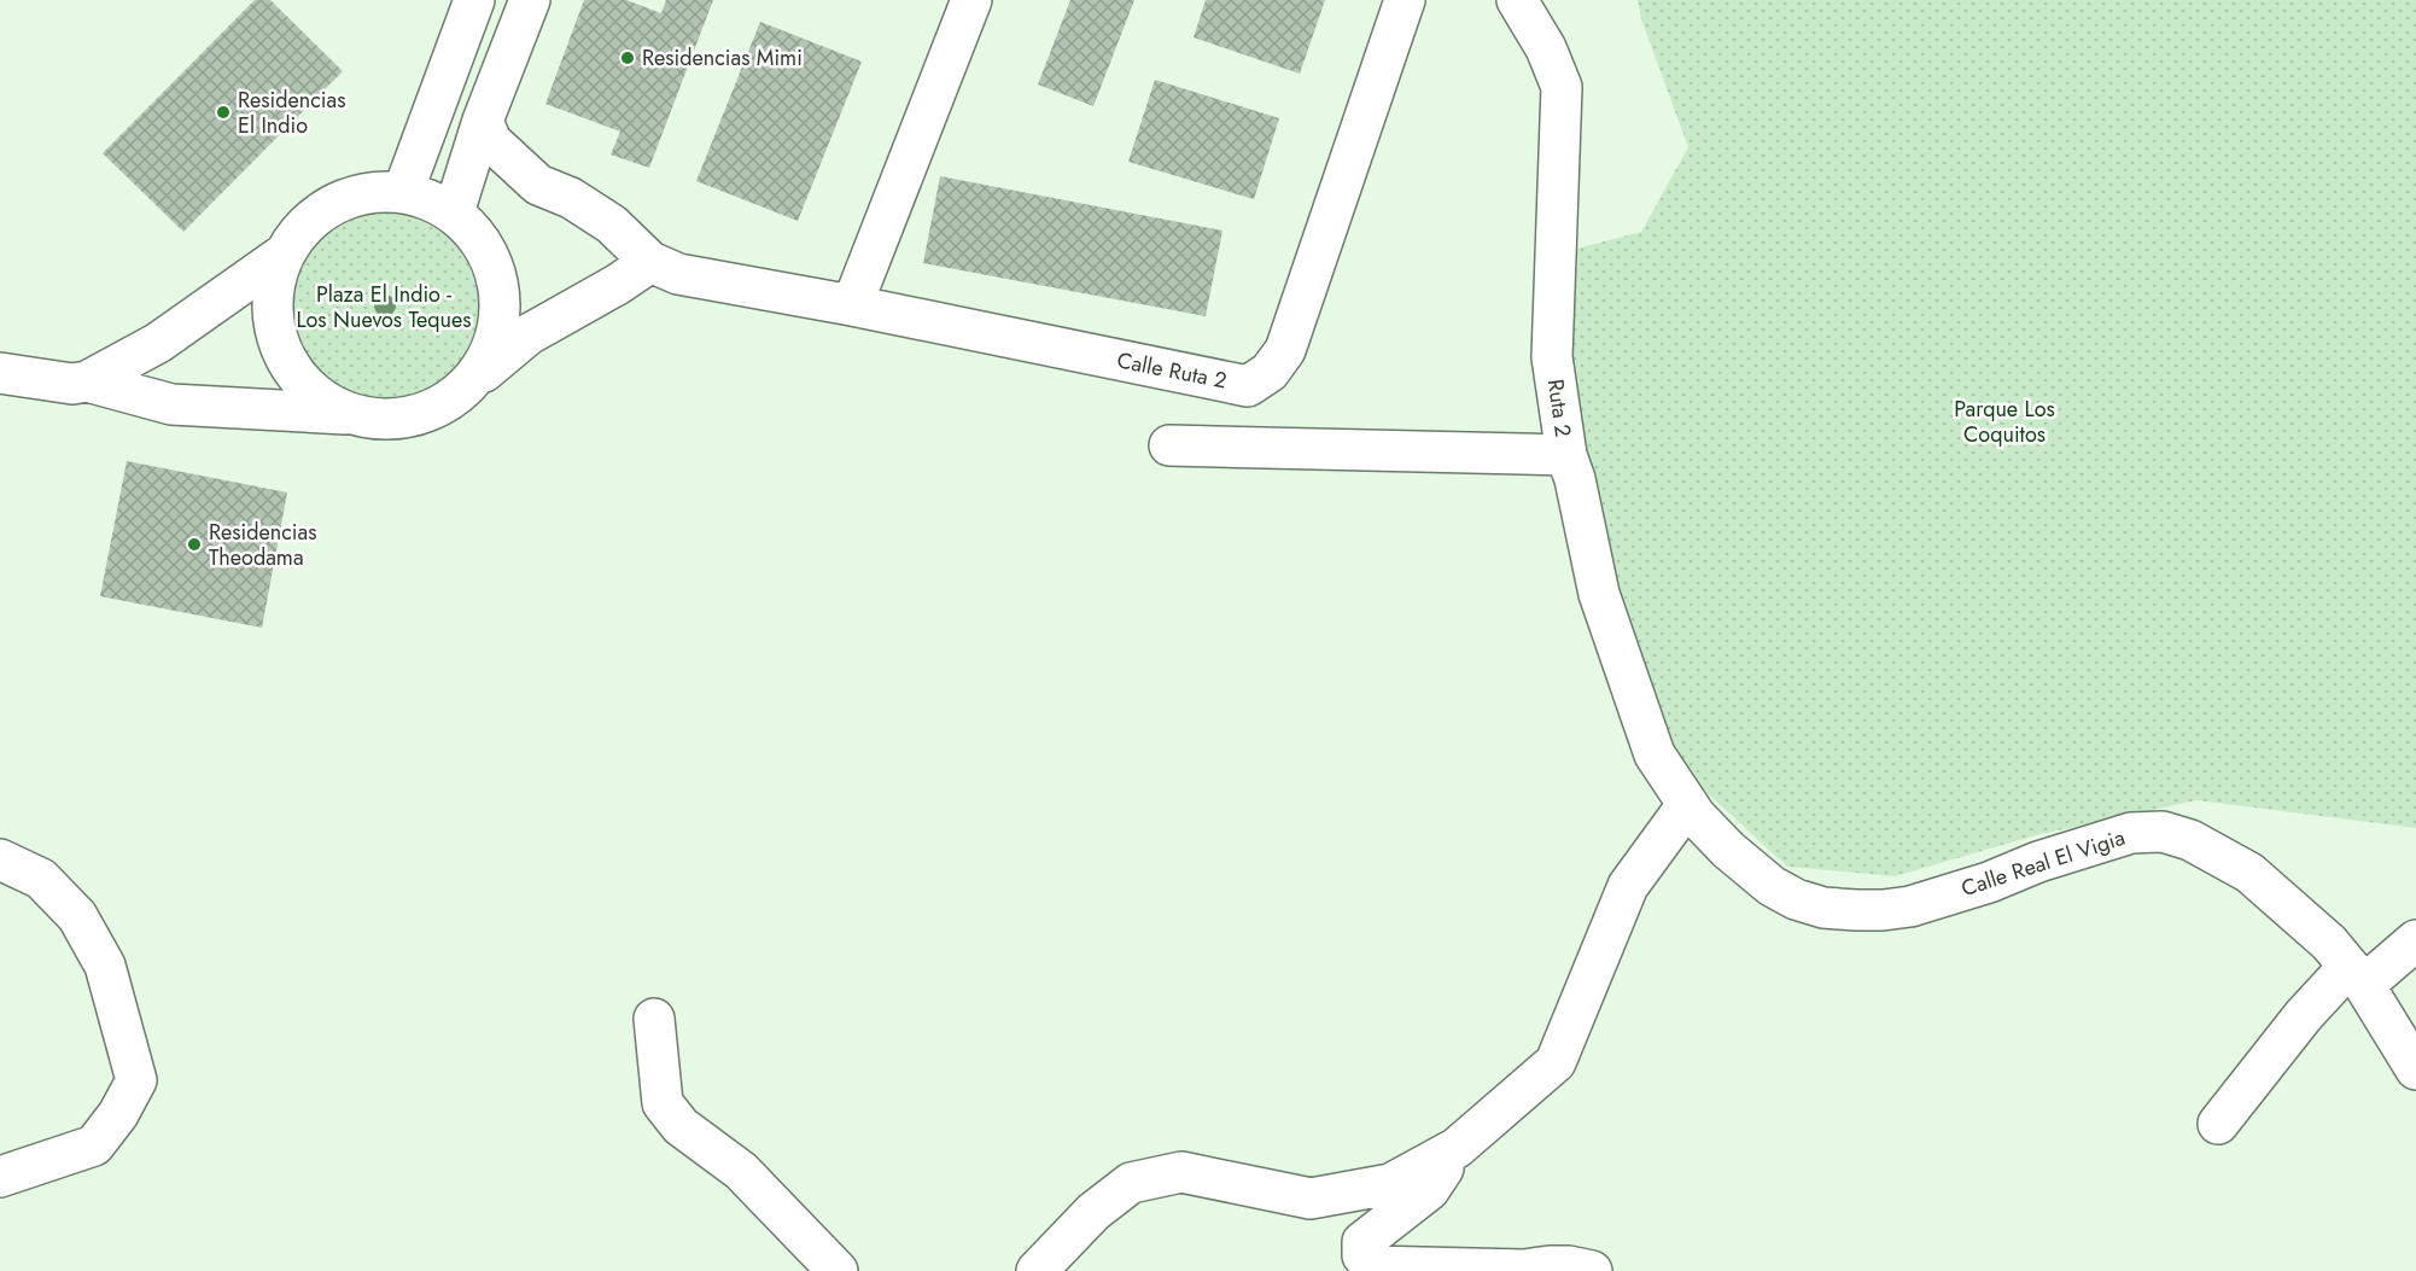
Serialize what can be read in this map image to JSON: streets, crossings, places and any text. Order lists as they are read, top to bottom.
{
  "streets": {
    "street": ["Calle Ruta 2", "Ruta 2", "Calle Real El Vigia"]
  },
  "crossings": [
    ["Ruta 2", "Calle Real El Vigia"]
  ],
  "parks": ["Plaza El Indio - Los Nuevos Teques", "Parque Los Coquitos"],
  "places": ["Residencias Mimi", "Residencias El Indio", "Residencias Theodama"]
}
